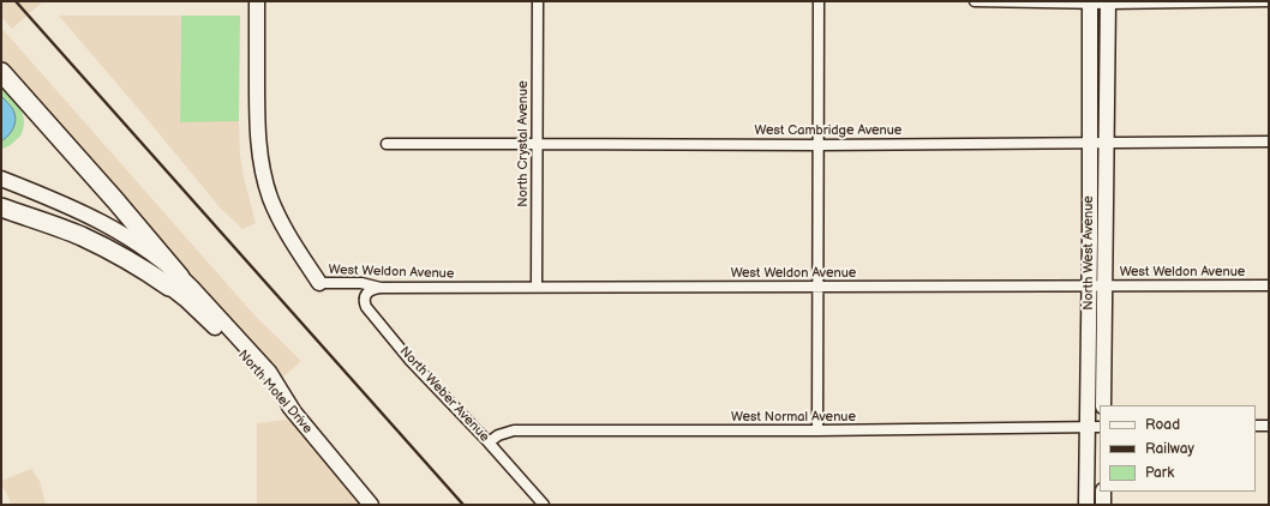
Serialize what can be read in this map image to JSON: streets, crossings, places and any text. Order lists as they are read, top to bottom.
{
  "streets": {
    "main road": ["North West Avenue", "North Motel Drive"],
    "street": [
      "West Cambridge Avenue",
      "North Crystal Avenue",
      "West Weldon Avenue",
      "North Weber Avenue",
      "West Normal Avenue"
    ]
  },
  "crossings": [
    ["West Cambridge Avenue", "North Crystal Avenue"],
    ["West Cambridge Avenue", "North West Avenue"],
    ["North Crystal Avenue", "West Weldon Avenue"],
    ["North West Avenue", "West Weldon Avenue"],
    ["North West Avenue", "West Normal Avenue"],
    ["West Weldon Avenue", "North Weber Avenue"],
    ["North Weber Avenue", "West Normal Avenue"]
  ],
  "legend": ["Road", "Railway", "Park"]
}
